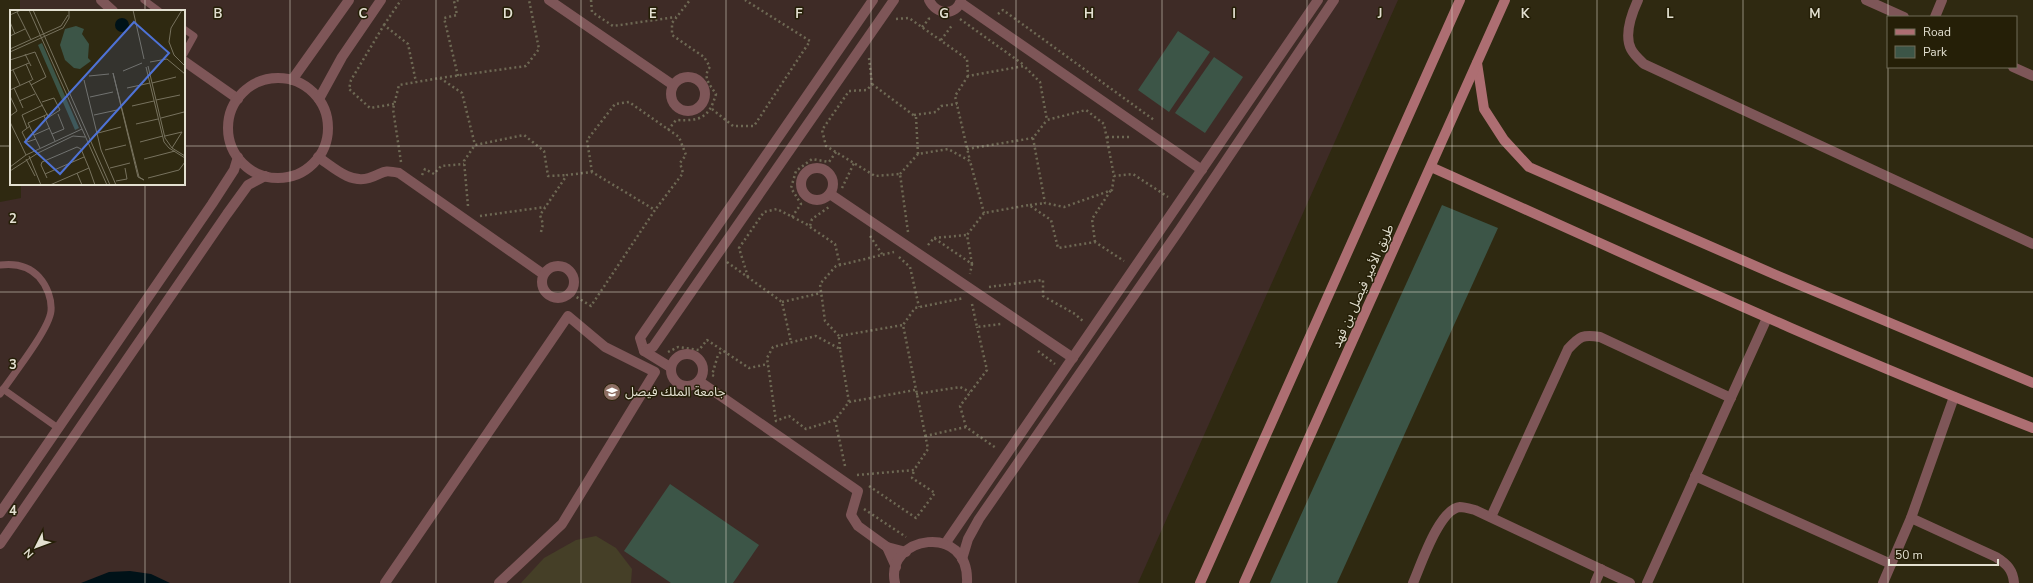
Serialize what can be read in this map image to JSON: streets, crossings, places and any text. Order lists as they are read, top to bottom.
{
  "streets": {
    "main road": ["طريق الأمير فيصل بن فهد"]
  },
  "places": {
    "school or university": ["جامعة الملك فيصل"]
  },
  "legend": ["Road", "Park"],
  "scale_bar": "50 m",
  "north": "bottom left",
  "grid": {
    "columns": [
      "B",
      "C",
      "D",
      "E",
      "F",
      "G",
      "H",
      "I",
      "J",
      "K",
      "L",
      "M"
    ],
    "rows": ["2", "3", "4"]
  }
}
